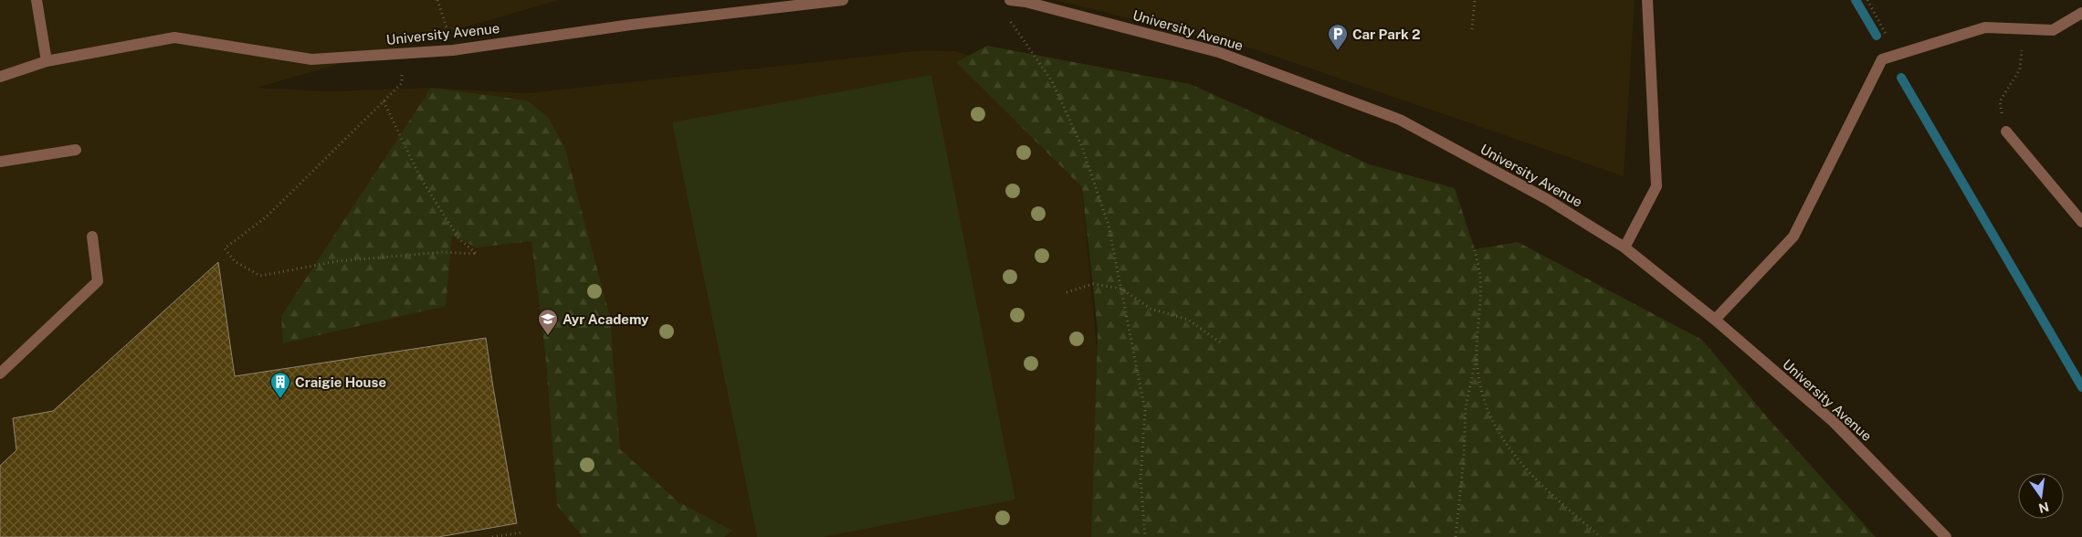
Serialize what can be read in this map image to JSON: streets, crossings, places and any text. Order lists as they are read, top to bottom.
{
  "streets": {
    "street": ["University Avenue"]
  },
  "places": {
    "parking": ["Car Park 2"],
    "school or university": ["Ayr Academy"],
    "building": ["Craigie House"]
  },
  "north": "bottom"
}
